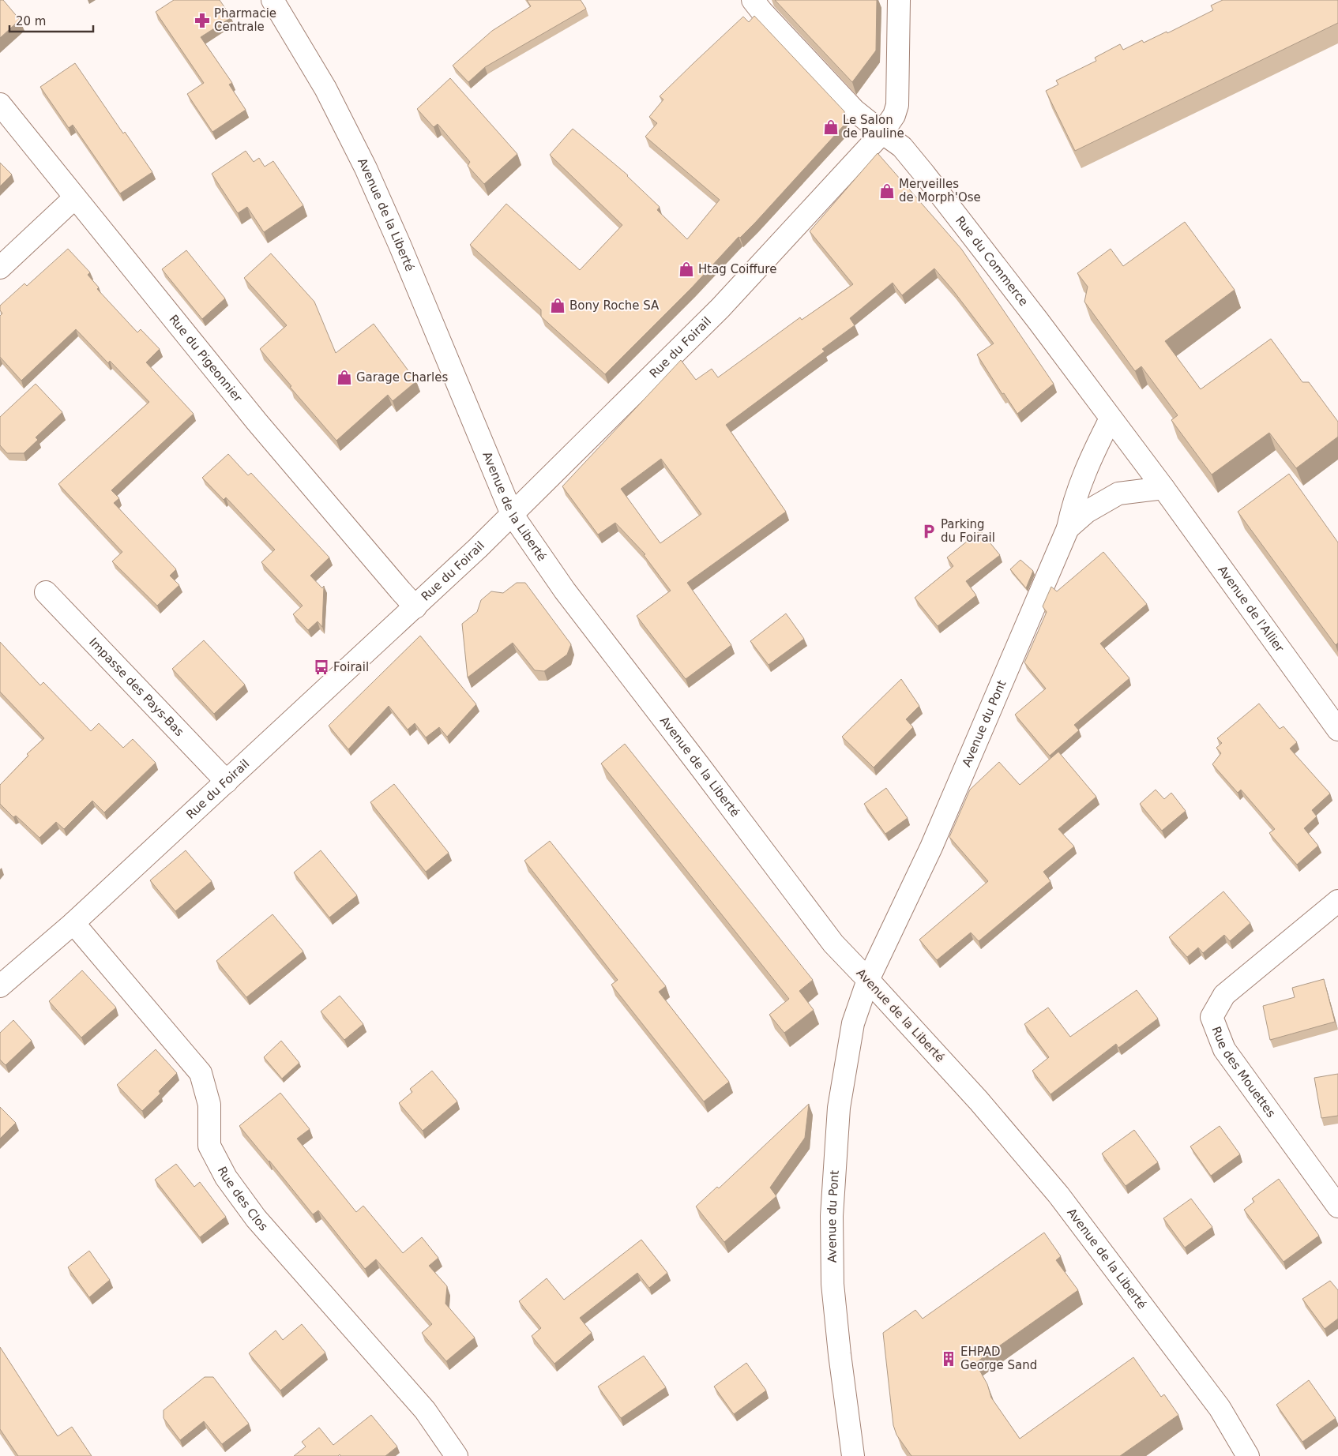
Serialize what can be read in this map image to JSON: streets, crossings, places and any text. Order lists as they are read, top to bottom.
{
  "streets": {
    "street": [
      "Avenue de la Liberté",
      "Rue du Commerce",
      "Rue du Foirail",
      "Rue du Pigeonnier",
      "Avenue de l'Allier",
      "Impasse des Pays-Bas",
      "Avenue du Pont",
      "Rue des Mouettes",
      "Rue des Clos"
    ]
  },
  "crossings": [
    ["Avenue de la Liberté", "Rue du Foirail"],
    ["Avenue de la Liberté", "Avenue du Pont"],
    ["Rue du Commerce", "Rue du Foirail"],
    ["Rue du Commerce", "Avenue de l'Allier"],
    ["Rue du Commerce", "Avenue du Pont"],
    ["Rue du Foirail", "Rue du Pigeonnier"],
    ["Rue du Foirail", "Impasse des Pays-Bas"],
    ["Rue du Foirail", "Rue des Clos"],
    ["Avenue de l'Allier", "Avenue du Pont"]
  ],
  "places": {
    "pharmacy": ["Pharmacie Centrale"],
    "shop": [
      "Le Salon de Pauline",
      "Merveilles de Morph'Ose",
      "Htag Coiffure",
      "Bony Roche SA",
      "Garage Charles"
    ],
    "parking": ["Parking du Foirail"],
    "bus stop": ["Foirail"],
    "building": ["EHPAD George Sand"]
  },
  "scale_bar": "20 m"
}
